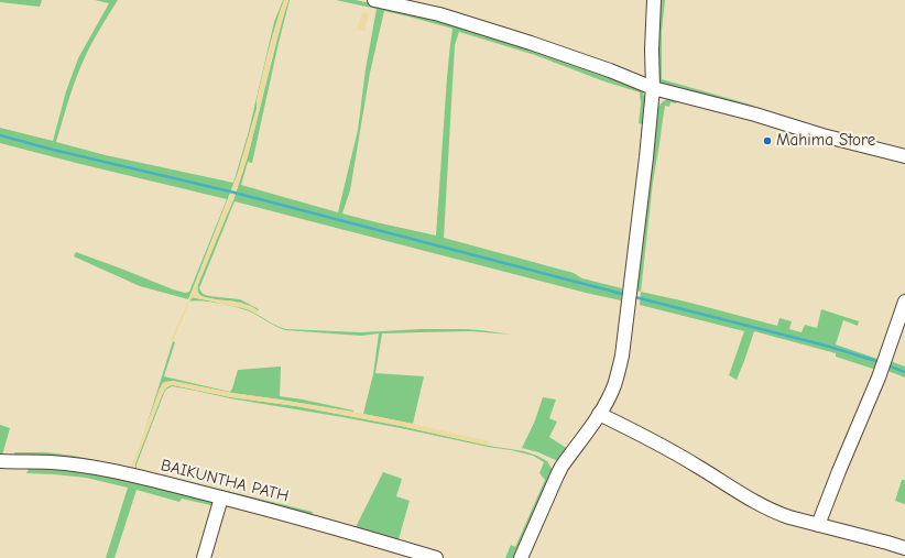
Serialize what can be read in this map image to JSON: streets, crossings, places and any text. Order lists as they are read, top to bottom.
{
  "streets": {
    "street": ["BAIKUNTHA PATH"]
  },
  "places": ["Mahima Store"]
}
